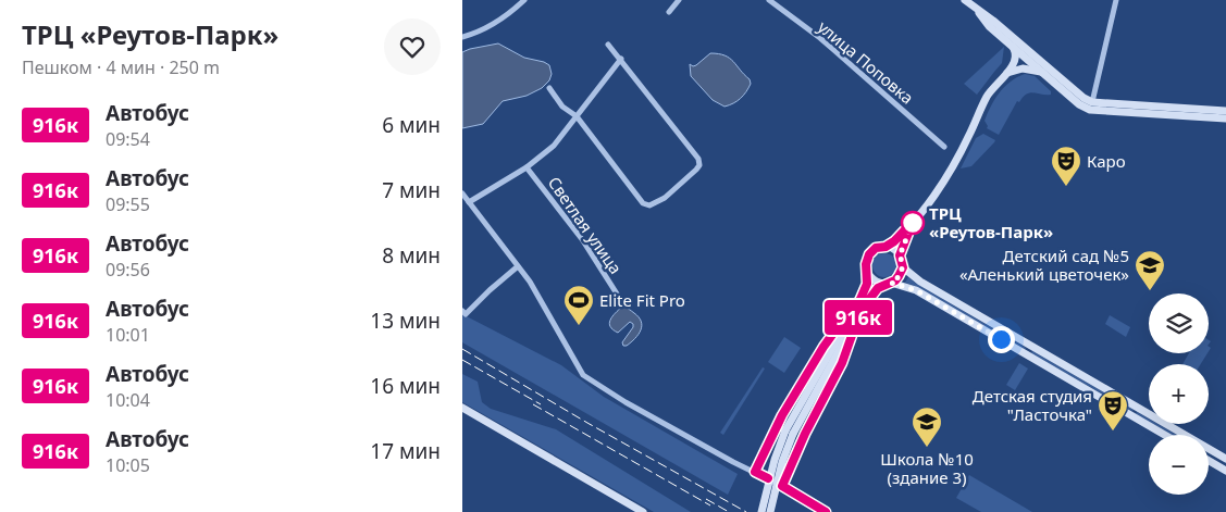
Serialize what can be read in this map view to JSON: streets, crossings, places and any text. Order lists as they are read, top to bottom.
{
  "streets": {
    "street": ["улица Поповка", "Светлая улица"]
  },
  "places": {
    "theatre": ["Каро", "Детская студия \"Ласточка\""],
    "other": ["ТРЦ «Реутов-Парк»"],
    "school or university": ["Детский сад №5 «Аленький цветочек»", "Школа №10 (здание 3)"],
    "sports": ["Elite Fit Pro"]
  },
  "lines": ["bus line 916к"],
  "page": {
    "heading": ["ТРЦ «Реутов-Парк»", "Пешком · 4 мин · 250 m"],
    "on_map": "916к",
    "list": [
      {
        "mark": "916к",
        "name": "Автобус",
        "note": "09:54",
        "value": "6 мин"
      },
      {
        "mark": "916к",
        "name": "Автобус",
        "note": "09:55",
        "value": "7 мин"
      },
      {
        "mark": "916к",
        "name": "Автобус",
        "note": "09:56",
        "value": "8 мин"
      },
      {
        "mark": "916к",
        "name": "Автобус",
        "note": "10:01",
        "value": "13 мин"
      },
      {
        "mark": "916к",
        "name": "Автобус",
        "note": "10:04",
        "value": "16 мин"
      },
      {
        "mark": "916к",
        "name": "Автобус",
        "note": "10:05",
        "value": "17 мин"
      }
    ],
    "map_buttons": ["+", "−"]
  }
}
